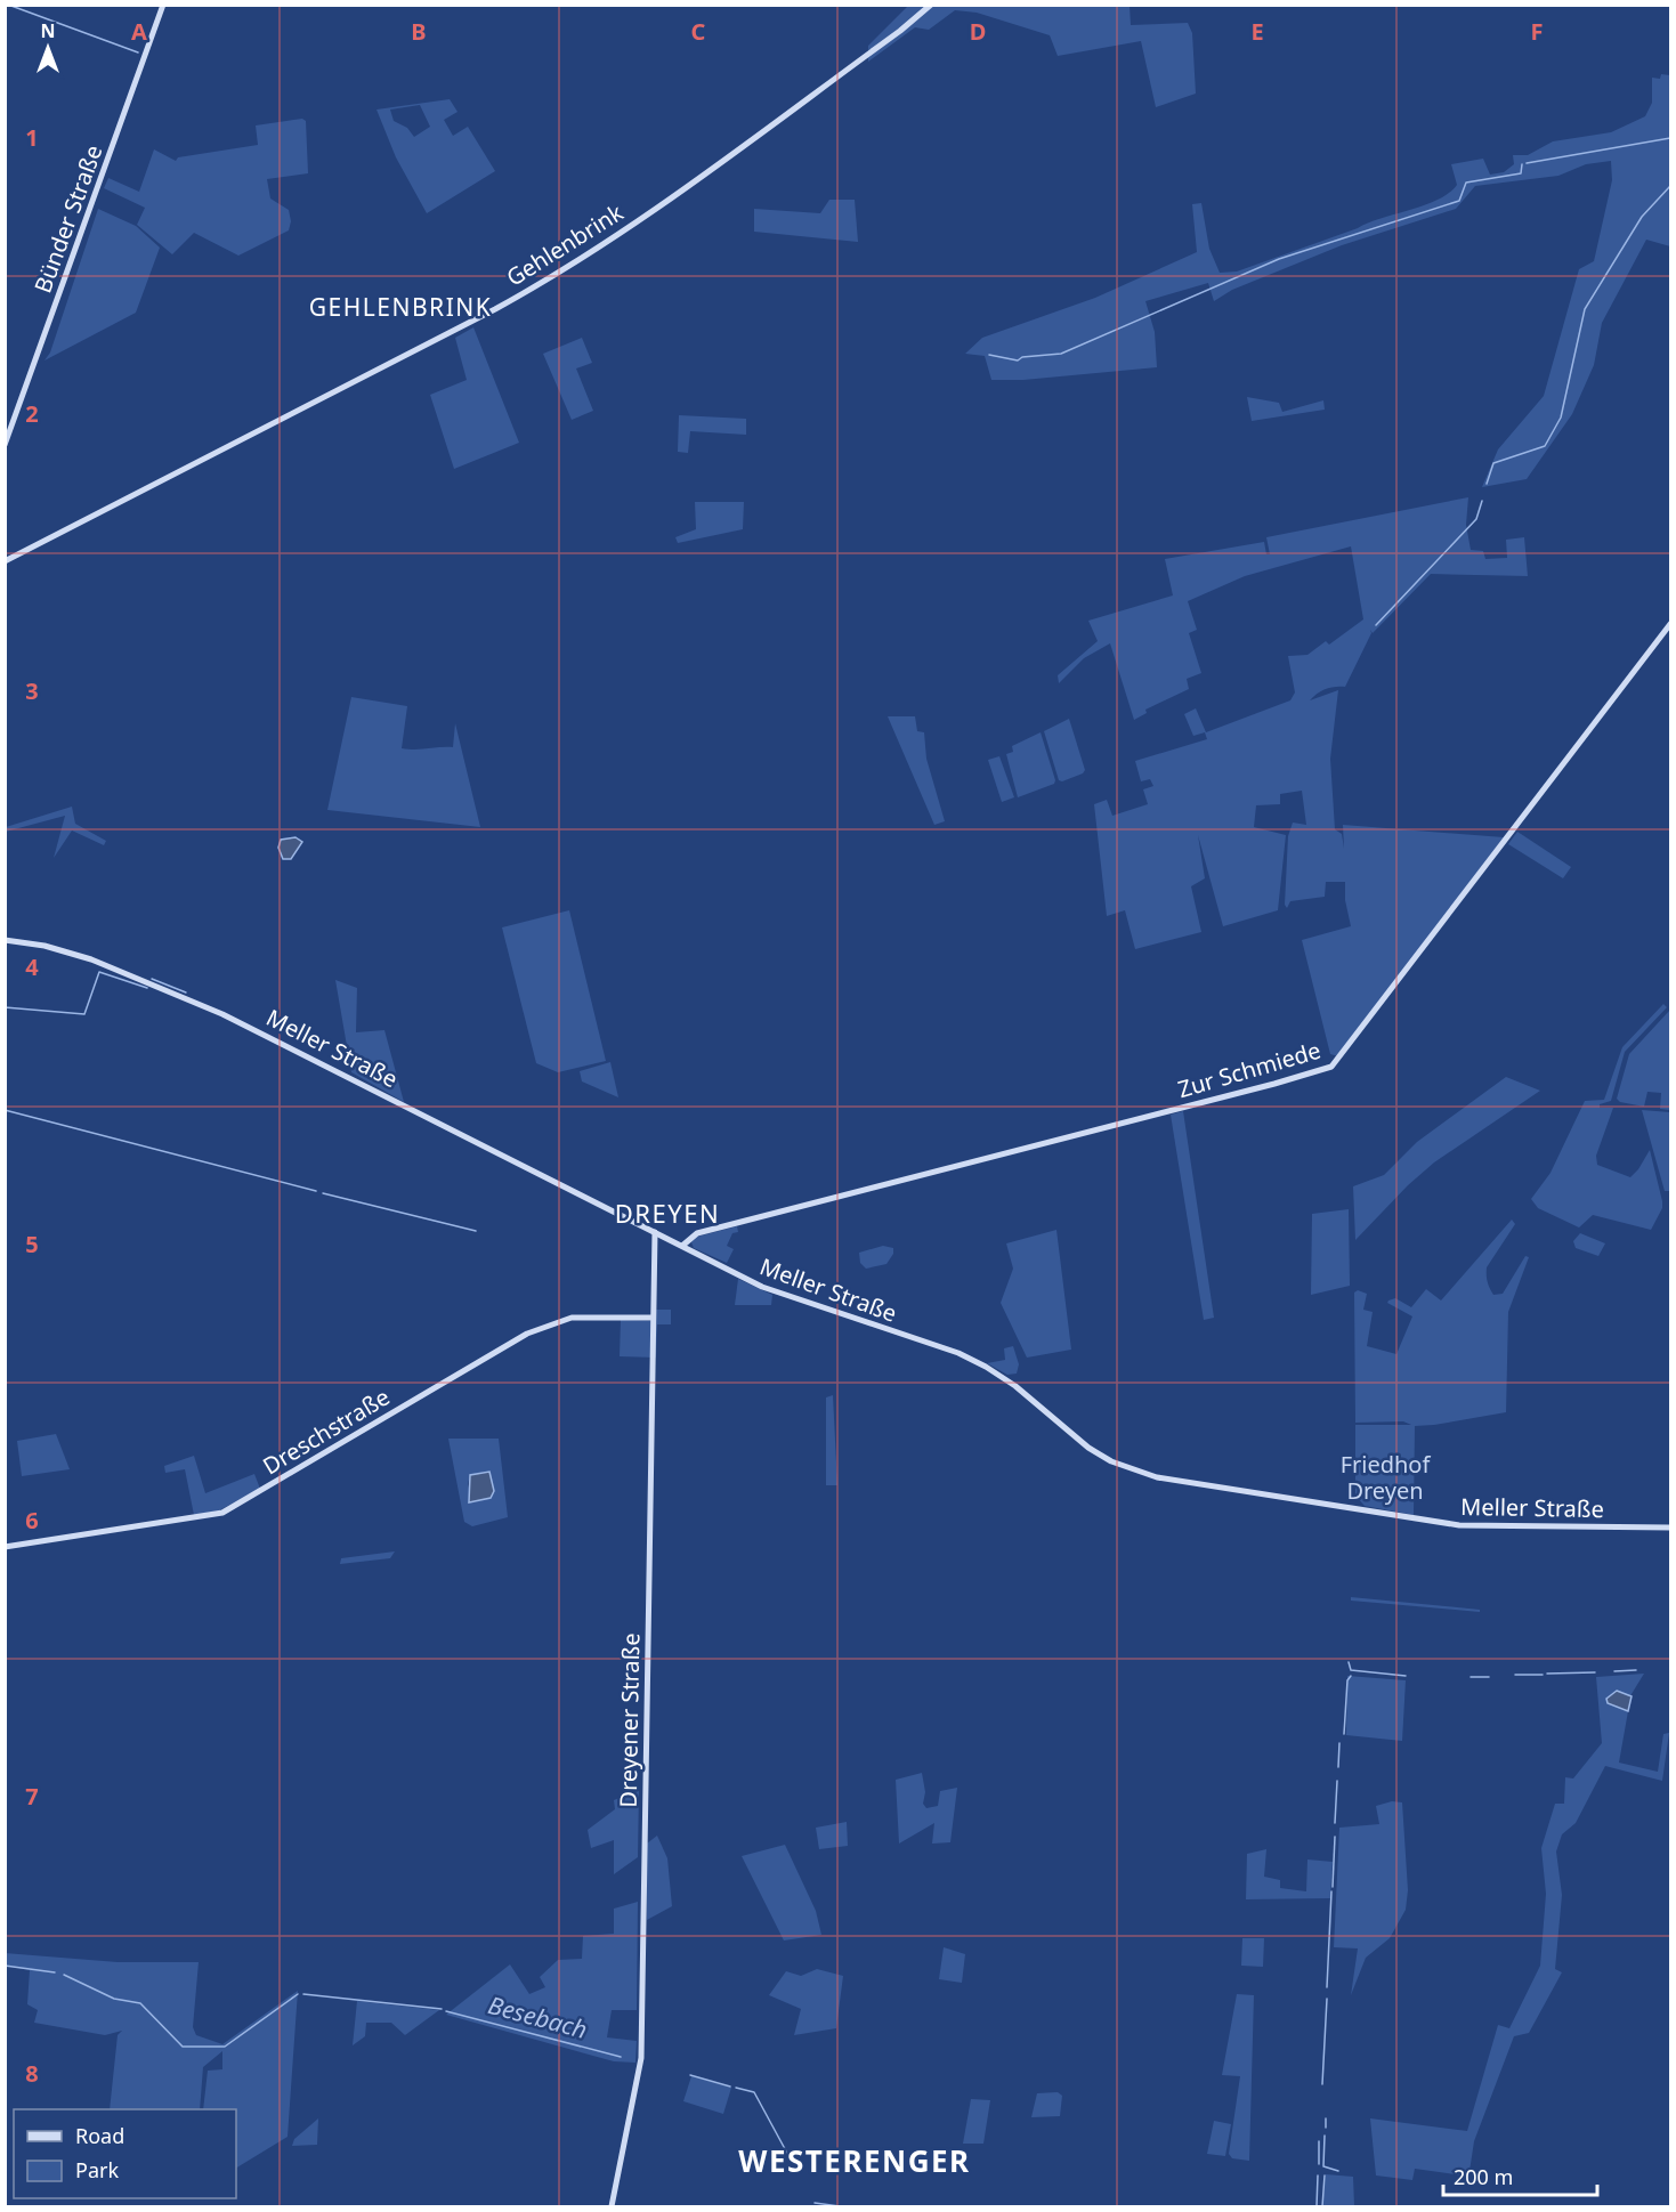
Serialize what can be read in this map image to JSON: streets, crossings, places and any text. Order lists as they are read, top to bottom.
{
  "streets": {
    "street": [
      "Bünder Straße",
      "Gehlenbrink",
      "Meller Straße",
      "Zur Schmiede",
      "Dreschstraße",
      "Dreyener Straße"
    ]
  },
  "crossings": [
    ["Meller Straße", "Zur Schmiede"],
    ["Meller Straße", "Dreyener Straße"],
    ["Dreschstraße", "Dreyener Straße"]
  ],
  "districts": ["GEHLENBRINK", "DREYEN", "WESTERENGER"],
  "water": ["Besebach"],
  "parks": ["Friedhof Dreyen"],
  "legend": ["Road", "Park"],
  "scale_bar": "200 m",
  "north": "top",
  "grid": {
    "columns": [
      "A",
      "B",
      "C",
      "D",
      "E",
      "F"
    ],
    "rows": [
      "1",
      "2",
      "3",
      "4",
      "5",
      "6",
      "7",
      "8"
    ]
  }
}
